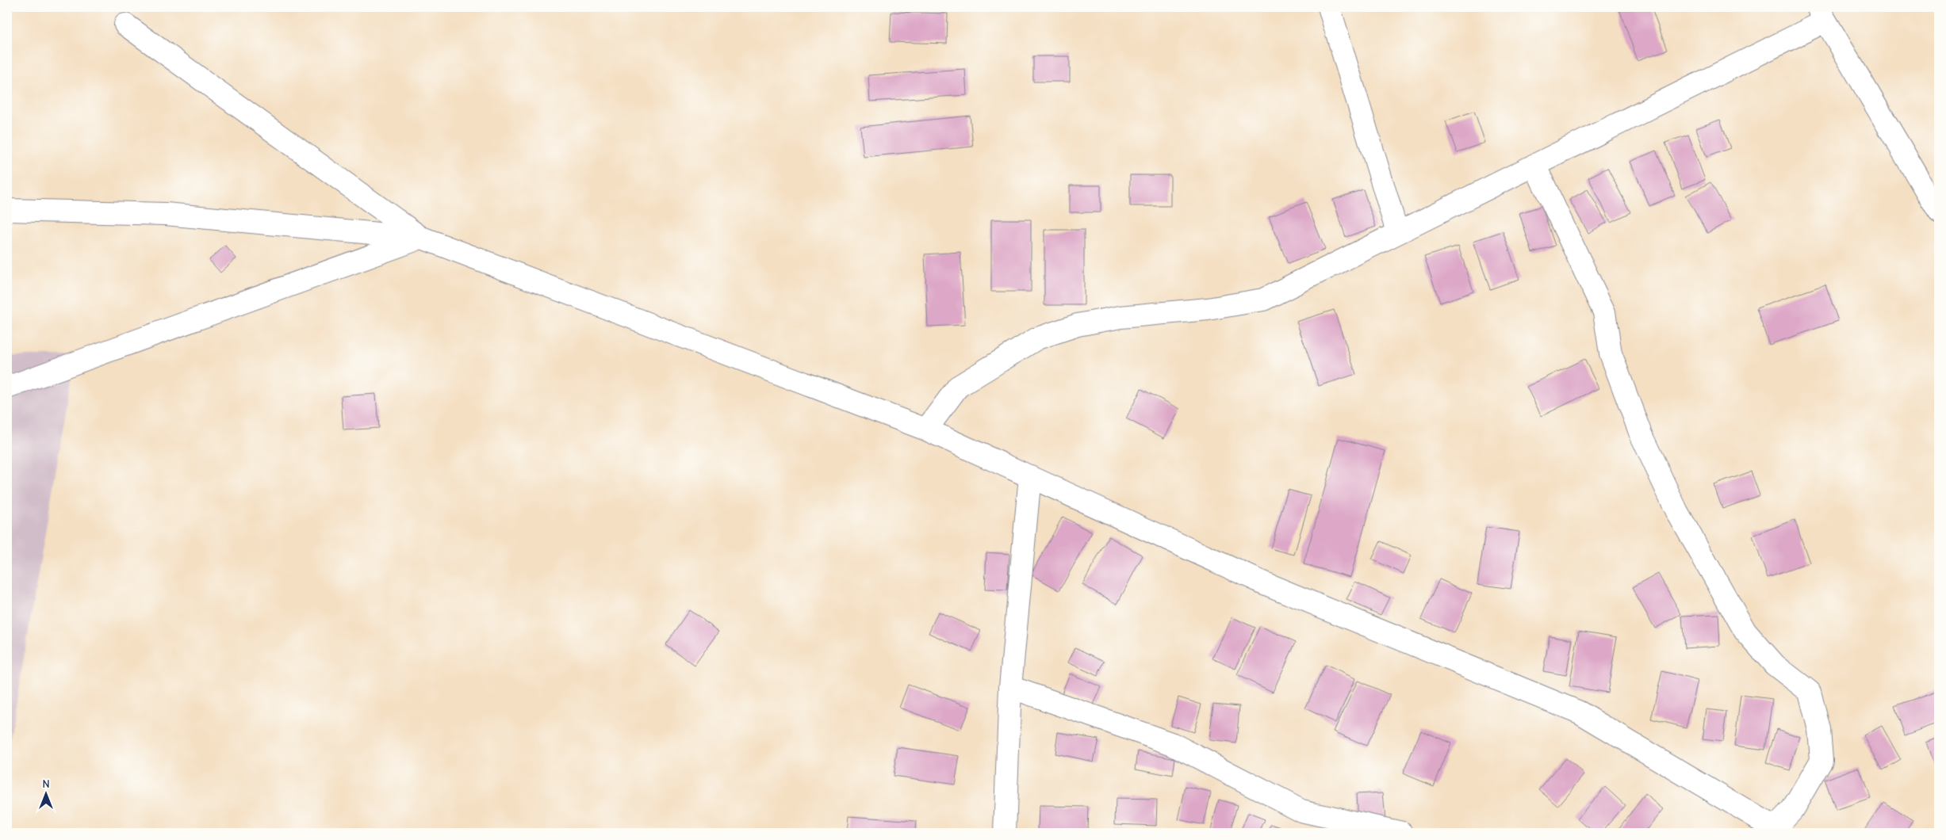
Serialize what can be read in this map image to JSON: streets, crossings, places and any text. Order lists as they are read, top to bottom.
{
  "north": "top"
}
